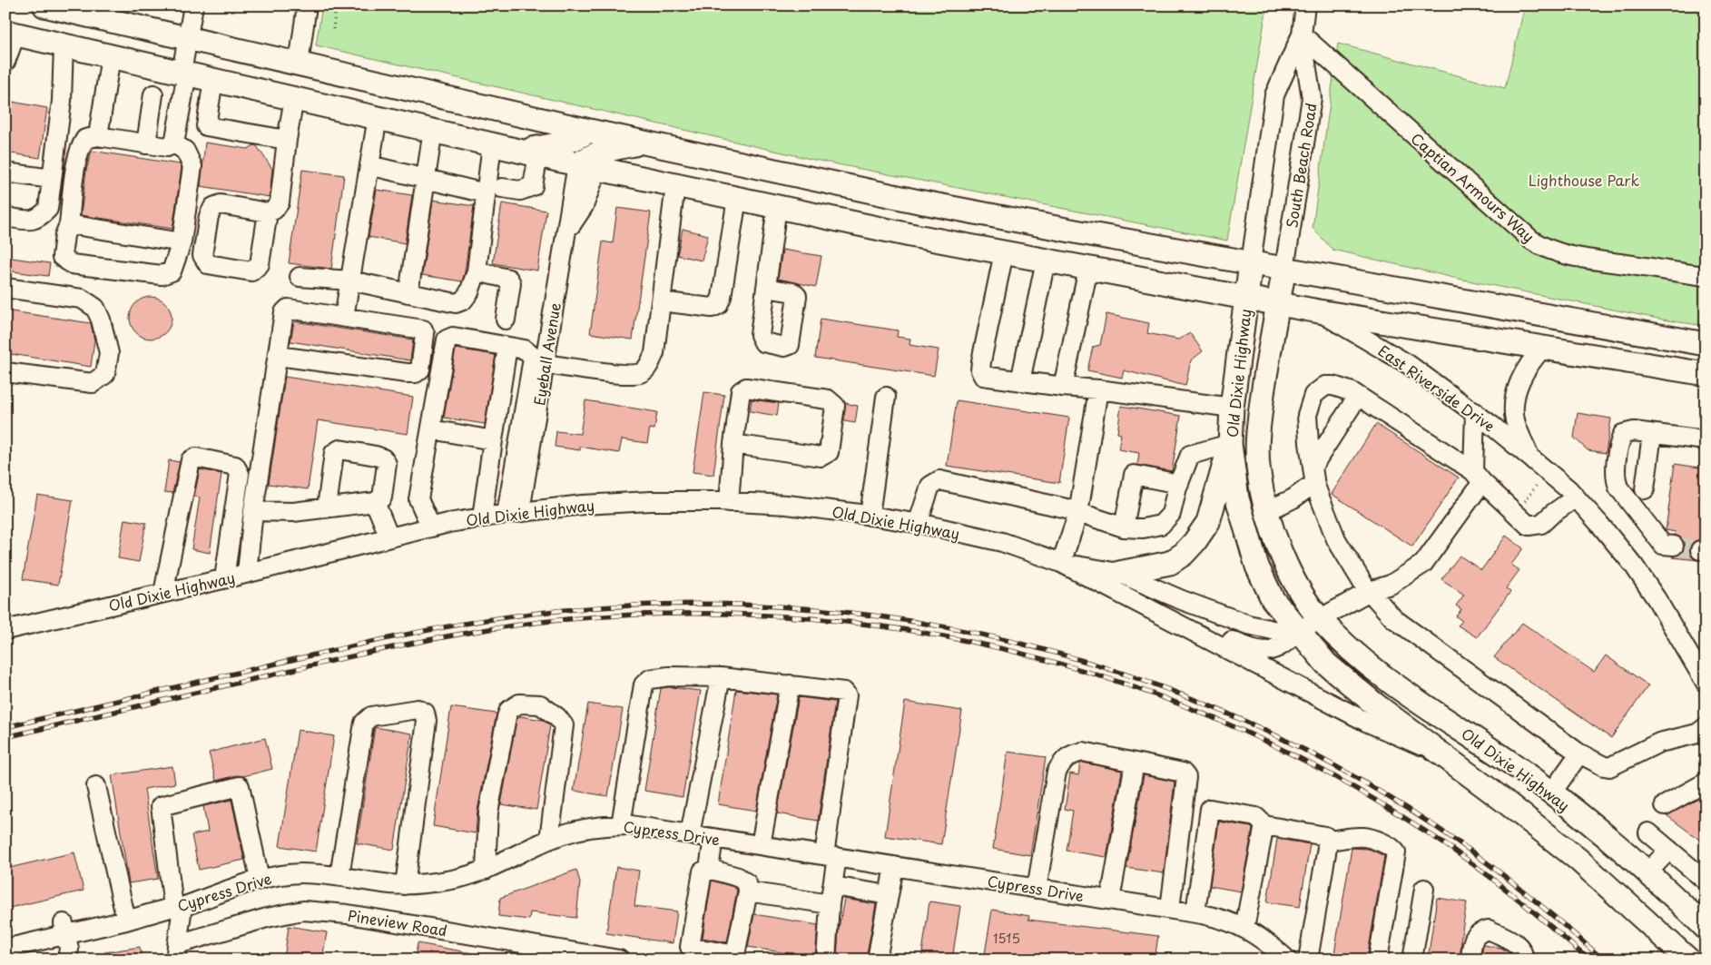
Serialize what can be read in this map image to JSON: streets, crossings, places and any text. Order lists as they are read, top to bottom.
{
  "streets": {
    "main road": ["Old Dixie Highway"],
    "street": [
      "South Beach Road",
      "Captian Armours Way",
      "Eyeball Avenue",
      "East Riverside Drive",
      "Cypress Drive",
      "Pineview Road"
    ]
  },
  "crossings": [
    ["South Beach Road", "Captian Armours Way"],
    ["South Beach Road", "Old Dixie Highway"],
    ["Eyeball Avenue", "Old Dixie Highway"],
    ["Cypress Drive", "Pineview Road"]
  ],
  "parks": ["Lighthouse Park"],
  "house_numbers": ["1515"]
}
